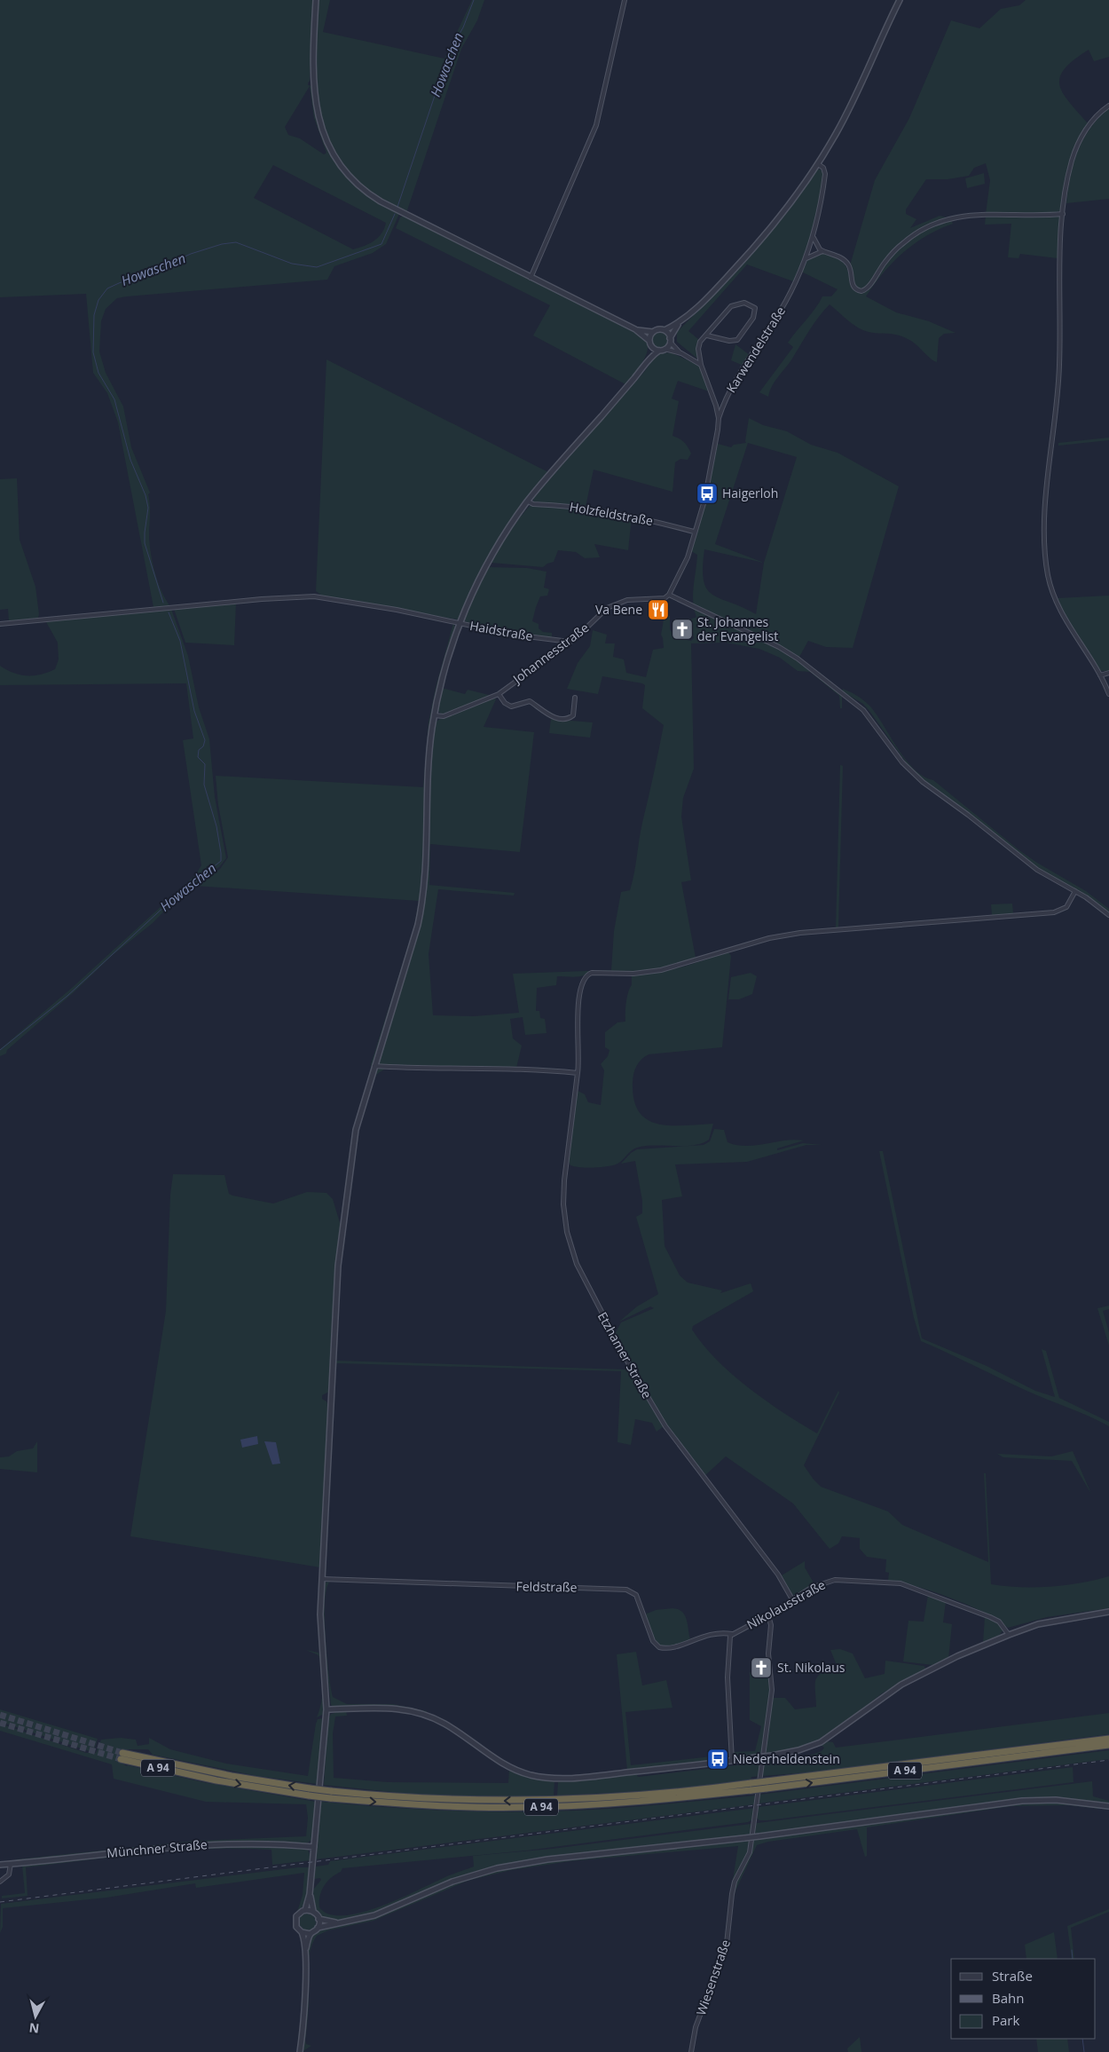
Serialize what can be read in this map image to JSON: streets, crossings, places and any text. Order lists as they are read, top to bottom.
{
  "streets": {
    "highway": ["A 94"],
    "street": [
      "Karwendelstraße",
      "Holzfeldstraße",
      "Haidstraße",
      "Johannesstraße",
      "Etzhamer Straße",
      "Feldstraße",
      "Nikolausstraße",
      "Münchner Straße",
      "Wiesenstraße"
    ]
  },
  "crossings": [
    ["Haidstraße", "Johannesstraße"],
    ["Etzhamer Straße", "Nikolausstraße"],
    ["Feldstraße", "Nikolausstraße"],
    ["Nikolausstraße", "Wiesenstraße"]
  ],
  "water": ["Howaschen"],
  "places": {
    "bus stop": ["Haigerloh", "Niederheldenstein"],
    "restaurant": ["Va Bene"],
    "church": ["St. Johannes der Evangelist", "St. Nikolaus"]
  },
  "legend": ["Straße", "Bahn", "Park"],
  "north": "bottom"
}
